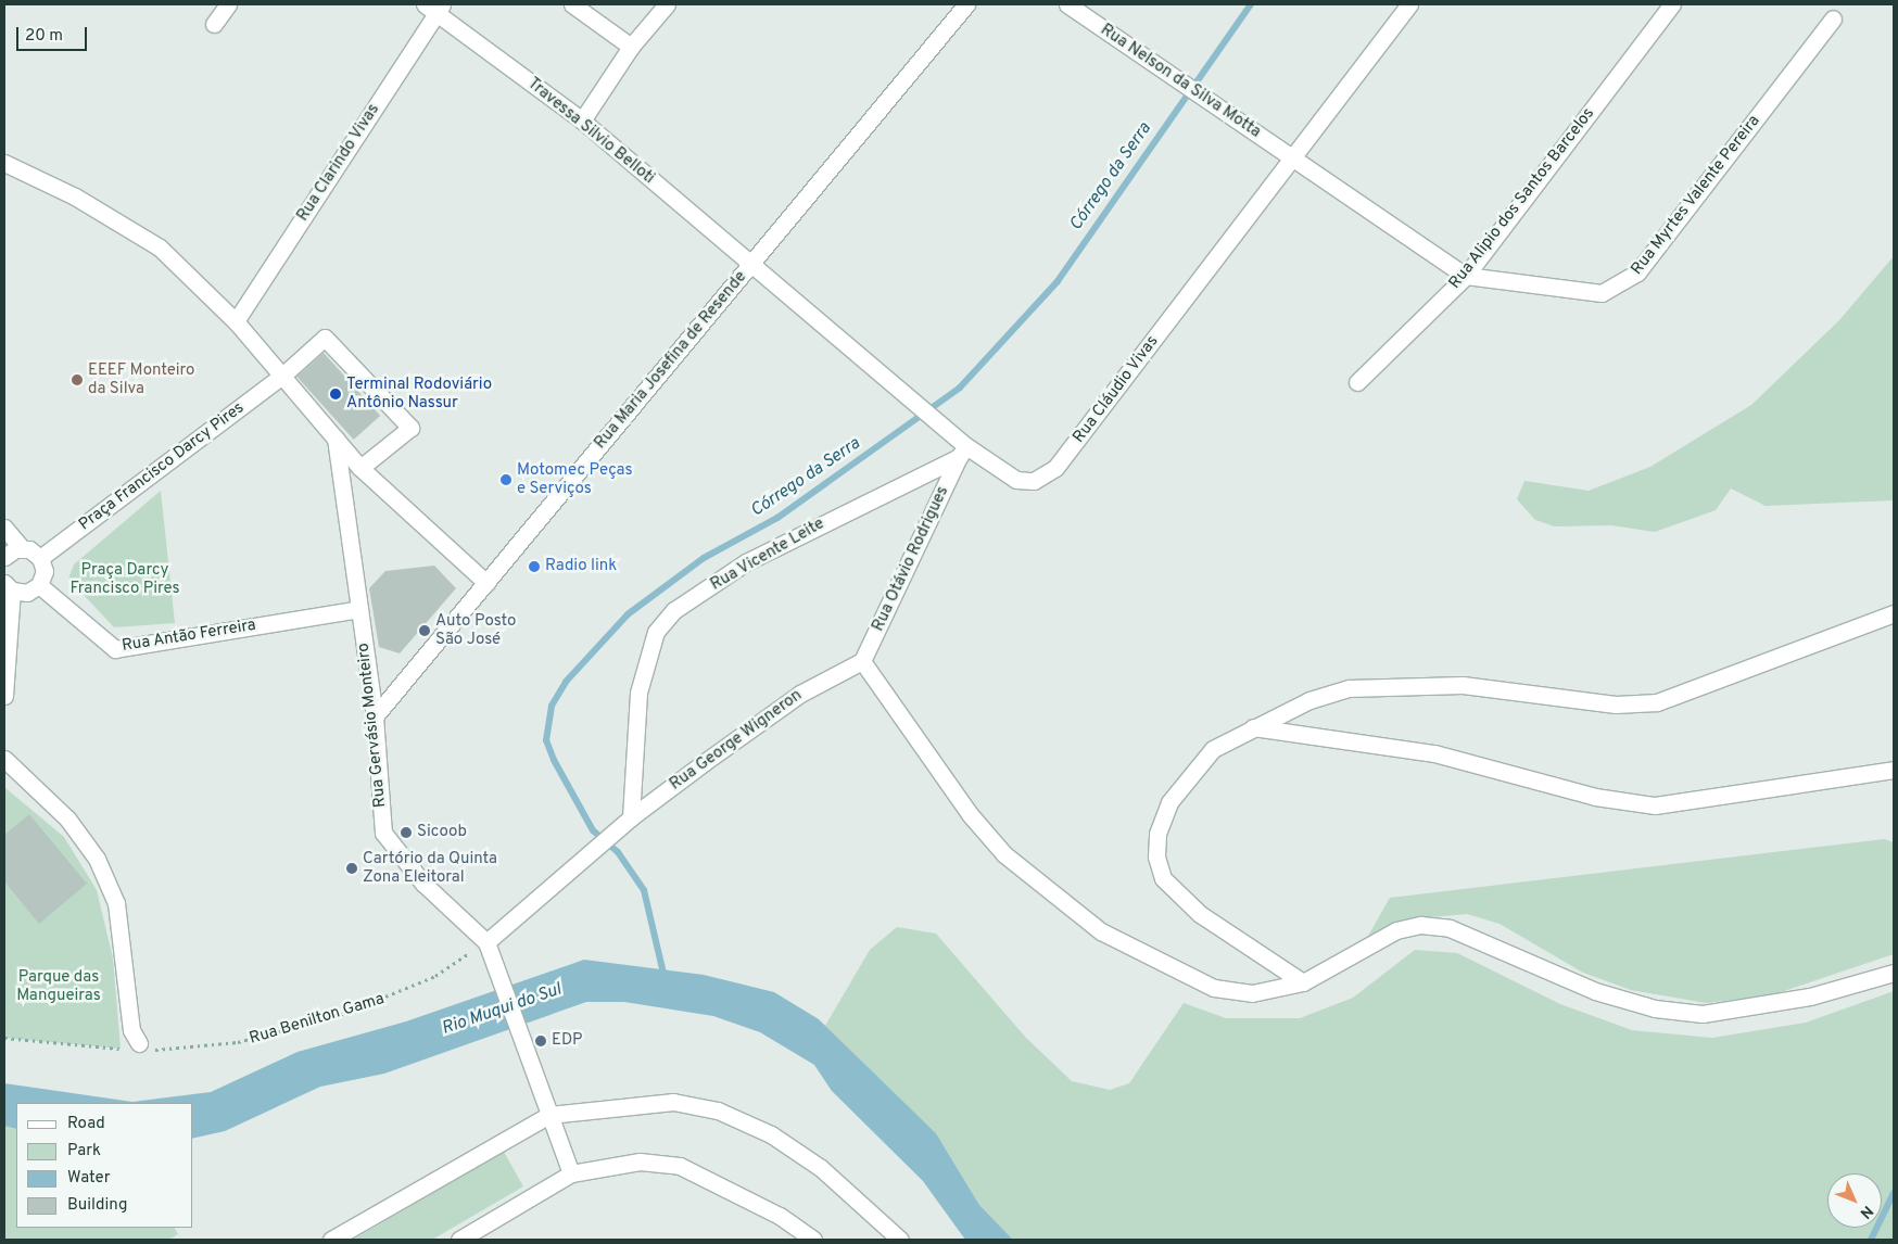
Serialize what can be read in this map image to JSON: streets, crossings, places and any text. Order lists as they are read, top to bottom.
{
  "streets": {
    "street": [
      "Rua Nelson da Silva Motta",
      "Travessa Silvio Belloti",
      "Rua Clarindo Vivas",
      "Rua Myrtes Valente Pereira",
      "Rua Alipio dos Santos Barcelos",
      "Rua Maria Josefina de Resende",
      "Rua Cláudio Vivas",
      "Praça Francisco Darcy Pires",
      "Rua Vicente Leite",
      "Rua Otávio Rodrigues",
      "Rua Antão Ferreira",
      "Rua Gervásio Monteiro",
      "Rua George Wigneron"
    ],
    "path": ["Rua Benilton Gama"]
  },
  "crossings": [
    ["Rua Nelson da Silva Motta", "Rua Myrtes Valente Pereira"],
    ["Rua Nelson da Silva Motta", "Rua Cláudio Vivas"],
    ["Travessa Silvio Belloti", "Rua Clarindo Vivas"],
    ["Travessa Silvio Belloti", "Rua Maria Josefina de Resende"],
    ["Travessa Silvio Belloti", "Rua Cláudio Vivas"],
    ["Rua Myrtes Valente Pereira", "Rua Alipio dos Santos Barcelos"],
    ["Rua Myrtes Valente Pereira", "Rua Cláudio Vivas"],
    ["Rua Maria Josefina de Resende", "Rua Cláudio Vivas"],
    ["Rua Maria Josefina de Resende", "Rua Gervásio Monteiro"],
    ["Rua Cláudio Vivas", "Rua Vicente Leite"],
    ["Rua Cláudio Vivas", "Rua Otávio Rodrigues"],
    ["Rua Vicente Leite", "Rua Otávio Rodrigues"],
    ["Rua Vicente Leite", "Rua George Wigneron"],
    ["Rua Otávio Rodrigues", "Rua George Wigneron"],
    ["Rua Antão Ferreira", "Rua Gervásio Monteiro"],
    ["Rua Gervásio Monteiro", "Rua George Wigneron"],
    ["Rua Gervásio Monteiro", "Rua Benilton Gama"],
    ["Rua George Wigneron", "Rua Benilton Gama"]
  ],
  "water": ["Córrego da Serra", "Rio Muqui do Sul"],
  "parks": ["Praça Darcy Francisco Pires", "Parque das Mangueiras"],
  "places": [
    "EEEF Monteiro da Silva",
    "Terminal Rodoviário Antônio Nassur",
    "Motomec Peças e Serviços",
    "Radio link",
    "Auto Posto São José",
    "Sicoob",
    "Cartório da Quinta Zona Eleitoral",
    "EDP"
  ],
  "legend": [
    "Road",
    "Park",
    "Water",
    "Building"
  ],
  "scale_bar": "20 m",
  "north": "bottom right"
}
